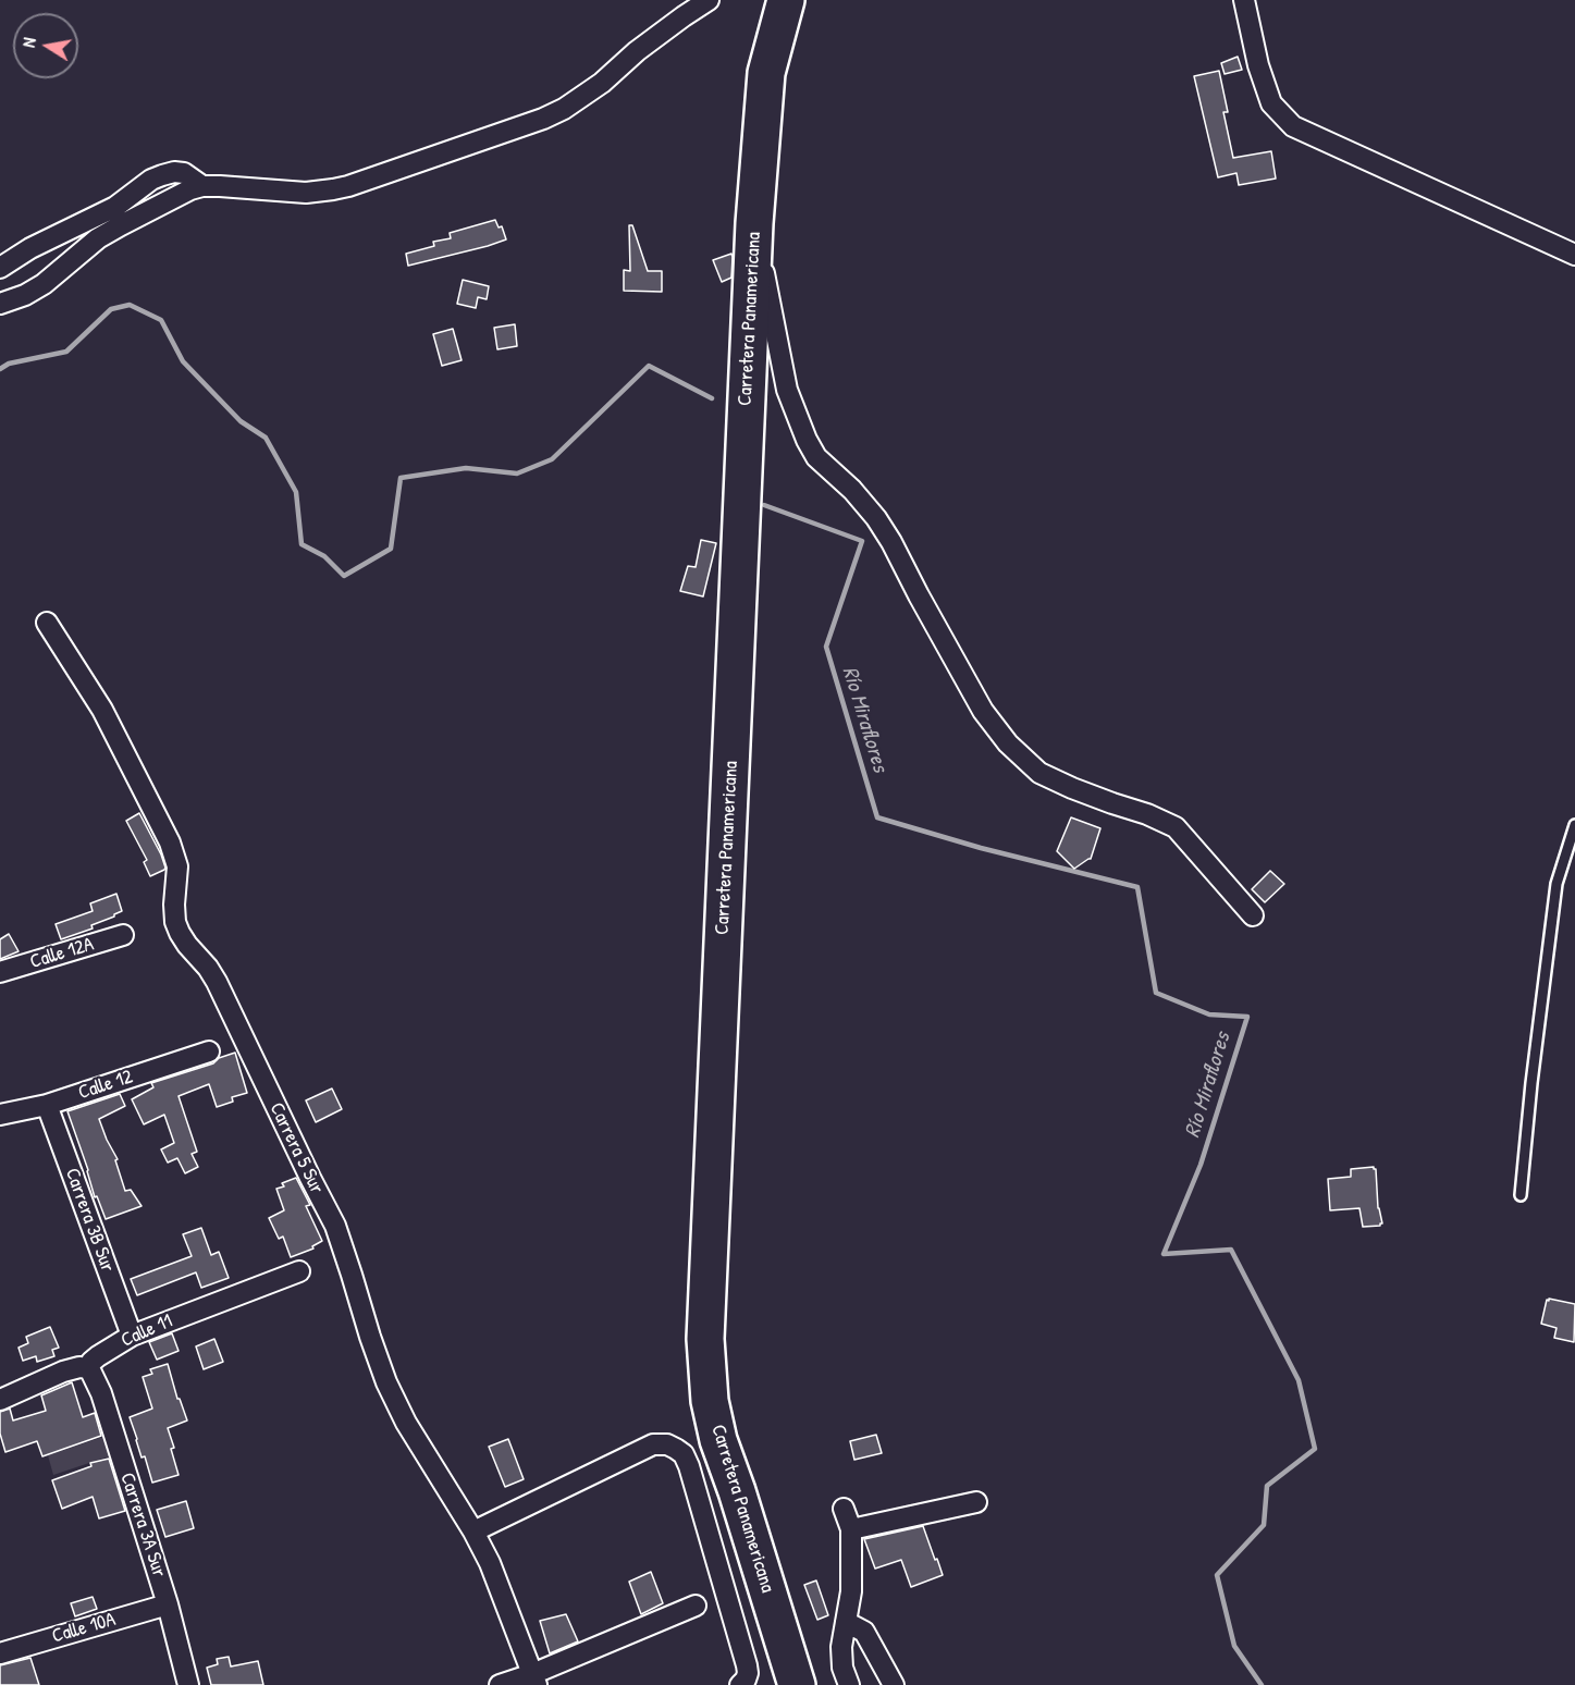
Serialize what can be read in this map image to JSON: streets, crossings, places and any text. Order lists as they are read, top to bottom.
{
  "streets": {
    "highway": ["Carretera Panamericana"],
    "street": [
      "Calle 12A",
      "Calle 12",
      "Carrera 5 Sur",
      "Carrera 3B Sur",
      "Calle 11",
      "Carrera 3A Sur",
      "Calle 10A"
    ]
  },
  "crossings": [
    ["Calle 12", "Carrera 3B Sur"],
    ["Carrera 3B Sur", "Calle 11"],
    ["Calle 11", "Carrera 3A Sur"],
    ["Carrera 3A Sur", "Calle 10A"]
  ],
  "water": ["Río Miraflores"],
  "north": "left"
}
